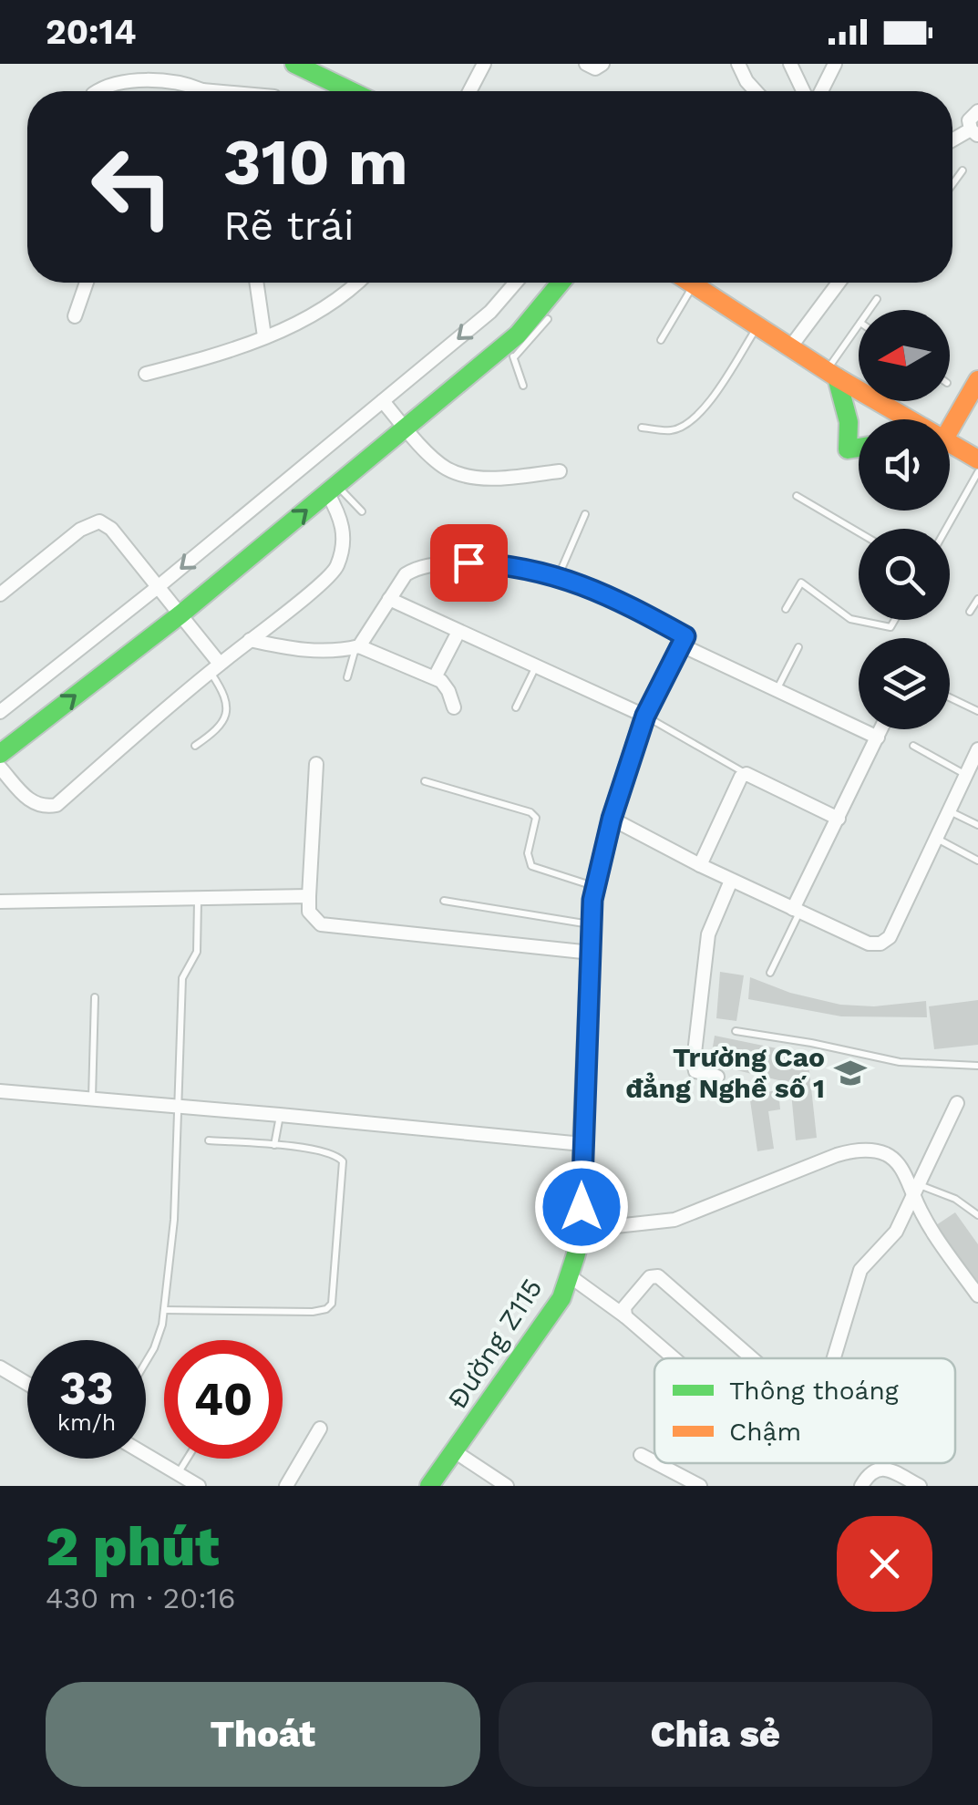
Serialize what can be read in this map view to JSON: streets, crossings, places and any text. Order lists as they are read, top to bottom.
{
  "streets": {
    "street": ["Đường Z115"]
  },
  "places": {
    "school or university": ["Trường Cao đẳng Nghề số 1"]
  },
  "legend": ["Thông thoáng", "Chậm"],
  "north": "left",
  "page": {
    "status": "20:14",
    "turn": ["310 m", "Rẽ trái"],
    "speed": "33 km/h",
    "limit": "40",
    "heading": ["2 phút", "430 m · 20:16"],
    "buttons": ["Thoát", "Chia sẻ"]
  }
}
